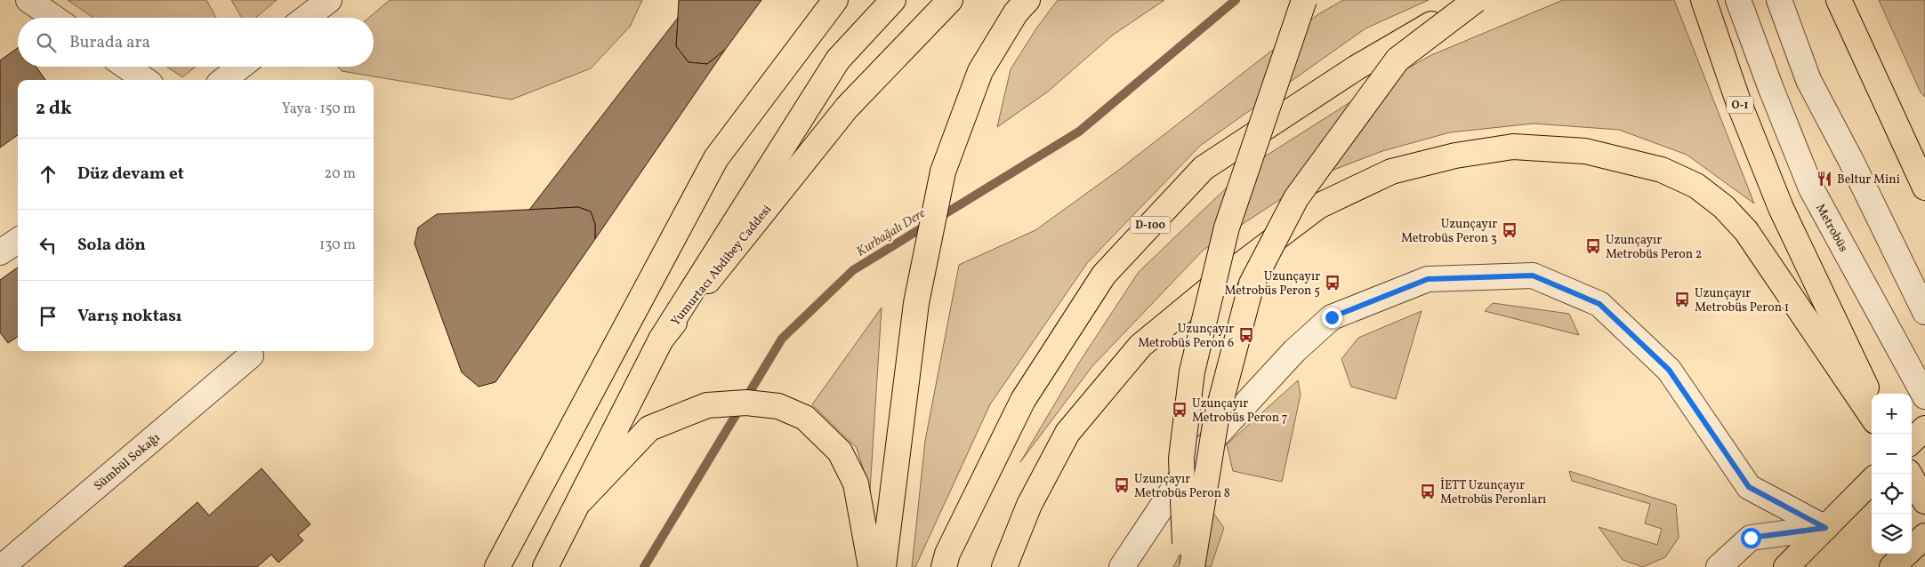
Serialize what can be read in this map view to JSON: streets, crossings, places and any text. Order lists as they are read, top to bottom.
{
  "streets": {
    "main road": ["O-1", "D-100", "Yumurtacı Abdibey Caddesi"],
    "street": ["Metrobüs", "Sümbül Sokağı"]
  },
  "water": ["Kurbağalı Dere"],
  "places": {
    "restaurant": ["Beltur Mini"],
    "bus stop": [
      "Uzunçayır Metrobüs Peron 3",
      "Uzunçayır Metrobüs Peron 2",
      "Uzunçayır Metrobüs Peron 5",
      "Uzunçayır Metrobüs Peron 1",
      "Uzunçayır Metrobüs Peron 6",
      "Uzunçayır Metrobüs Peron 7",
      "Uzunçayır Metrobüs Peron 8",
      "İETT Uzunçayır Metrobüs Peronları"
    ]
  },
  "page": {
    "search": "Burada ara",
    "heading": ["2 dk", "Yaya · 150 m"],
    "list": [
      ["Düz devam et", "20 m"],
      ["Sola dön", "130 m"],
      "Varış noktası"
    ],
    "map_buttons": ["+", "−"]
  }
}
